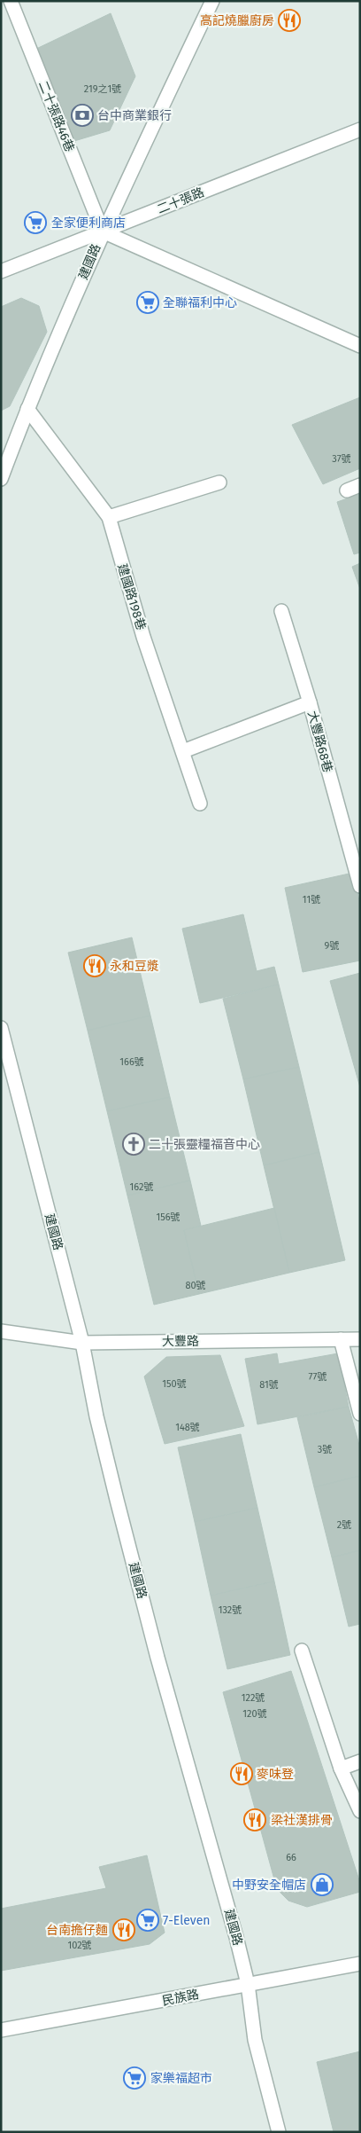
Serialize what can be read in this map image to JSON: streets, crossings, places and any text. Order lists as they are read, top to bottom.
{
  "streets": {
    "street": [
      "二十張路46巷",
      "二十張路",
      "建國路",
      "建國路198巷",
      "大豐路68巷",
      "大豐路",
      "民族路"
    ]
  },
  "crossings": [
    ["二十張路46巷", "二十張路"],
    ["二十張路46巷", "建國路"],
    ["二十張路", "建國路"],
    ["建國路", "建國路198巷"],
    ["建國路", "大豐路"],
    ["建國路", "民族路"],
    ["建國路198巷", "大豐路68巷"]
  ],
  "places": {
    "restaurant": [
      "高記燒臘廚房",
      "永和豆漿",
      "麥味登",
      "梁社漢排骨",
      "台南擔仔麵"
    ],
    "bank": ["台中商業銀行"],
    "supermarket": [
      "全家便利商店",
      "全聯福利中心",
      "7-Eleven",
      "家樂福超市"
    ],
    "church": ["二十張靈糧福音中心"],
    "shop": ["中野安全帽店"]
  },
  "house_numbers": [
    "219之1號",
    "37號",
    "11號",
    "9號",
    "166號",
    "162號",
    "156號",
    "80號",
    "77號",
    "150號",
    "81號",
    "148號",
    "3號",
    "2號",
    "132號",
    "122號",
    "120號",
    "66",
    "102號"
  ]
}
